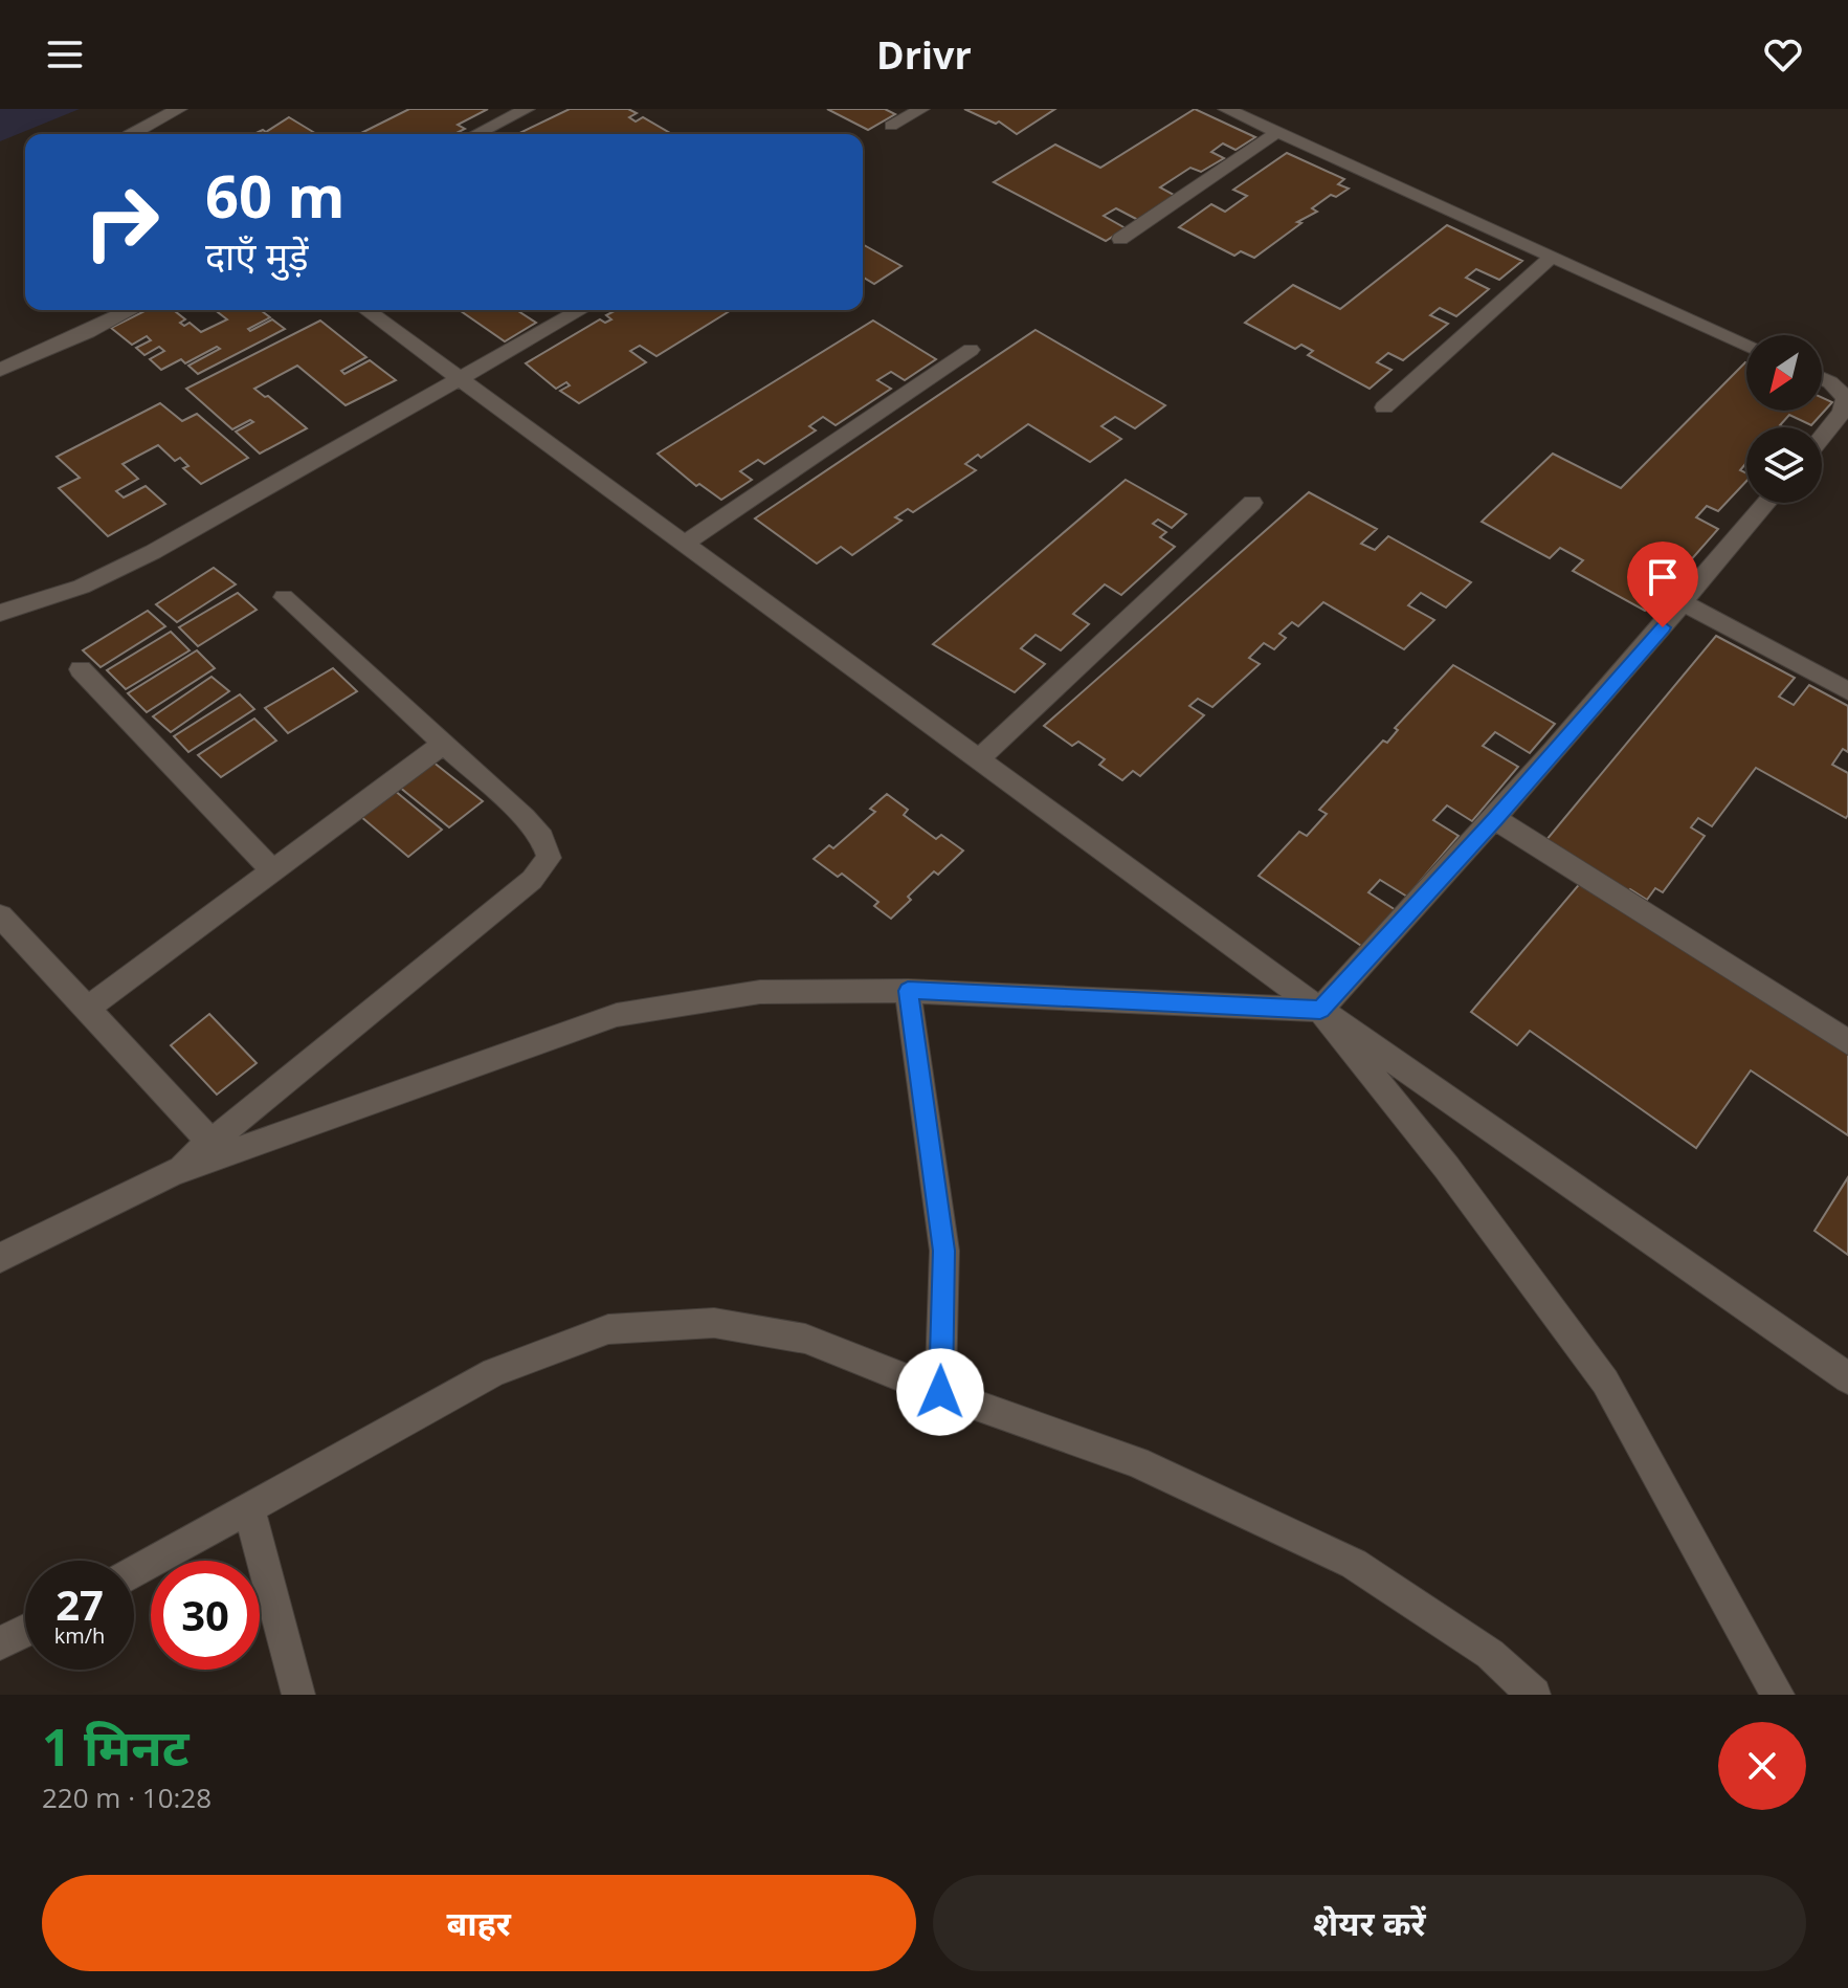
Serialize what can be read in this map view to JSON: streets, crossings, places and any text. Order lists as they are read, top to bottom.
{
  "north": "bottom left",
  "page": {
    "header": "Drivr",
    "turn": ["60 m", "दाएँ मुड़ें"],
    "speed": "27 km/h",
    "limit": "30",
    "heading": ["1 मिनट", "220 m · 10:28"],
    "buttons": ["बाहर", "शेयर करें"]
  }
}
